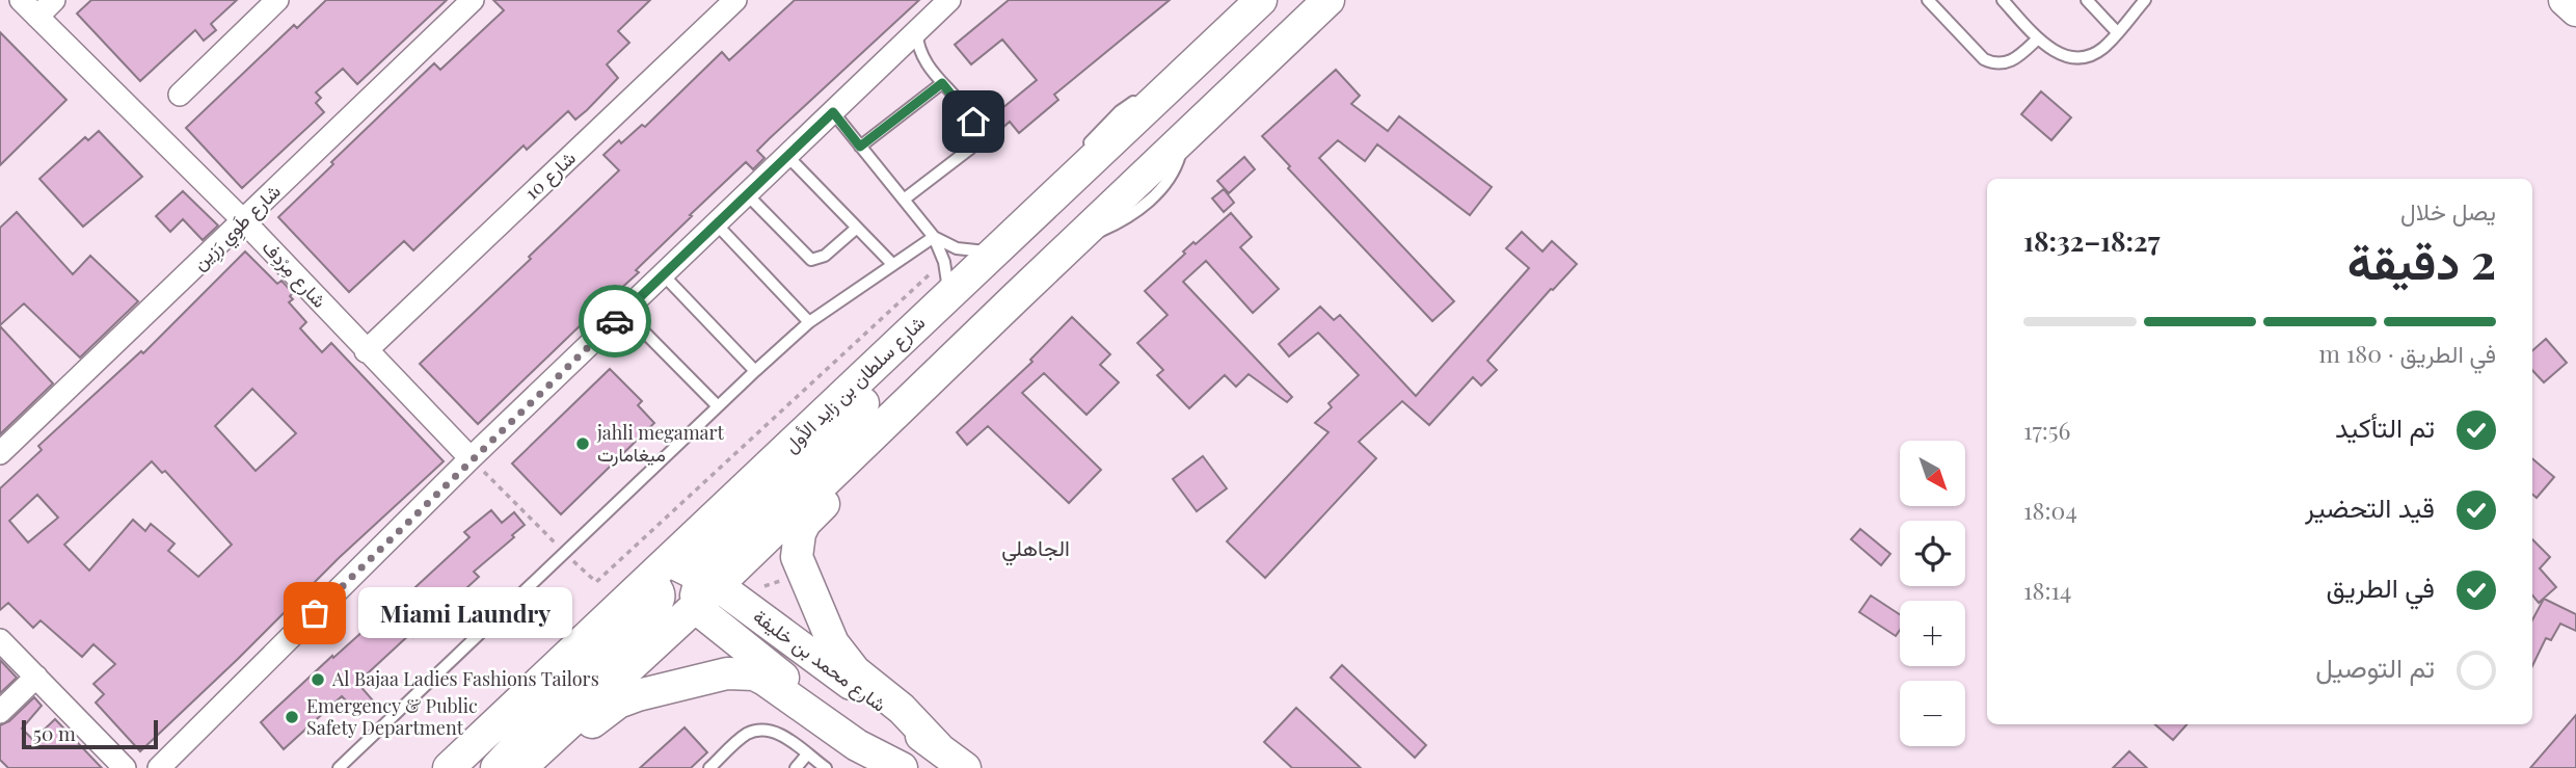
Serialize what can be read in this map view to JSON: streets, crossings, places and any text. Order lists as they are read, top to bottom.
{
  "streets": {
    "main road": ["شارع سلطان بن زايد الأول", "شارع محمد بن خليفة"],
    "street": ["شارع 10", "شارع طَوِي رَزِين", "شارع مِرْدِف"]
  },
  "crossings": [
    ["شارع 10", "شارع مِرْدِف"],
    ["شارع طَوِي رَزِين", "شارع مِرْدِف"],
    ["شارع سلطان بن زايد الأول", "شارع محمد بن خليفة"]
  ],
  "districts": ["الجاهلي"],
  "places": [
    "jahli megamart ميغامارت",
    "Miami Laundry",
    "Al Bajaa Ladies Fashions Tailors",
    "Emergency & Public Safety Department"
  ],
  "scale_bar": "50 m",
  "north": "bottom right",
  "page": {
    "heading": ["2 دقيقة", "يصل خلال", "18:27–18:32"],
    "bar": "في الطريق · 180 m",
    "list": [
      ["تم التأكيد", "17:56"],
      ["قيد التحضير", "18:04"],
      ["في الطريق", "18:14"],
      "تم التوصيل"
    ],
    "map_buttons": ["+", "−"],
    "bubble": "Miami Laundry",
    "scale": "50 m"
  }
}
